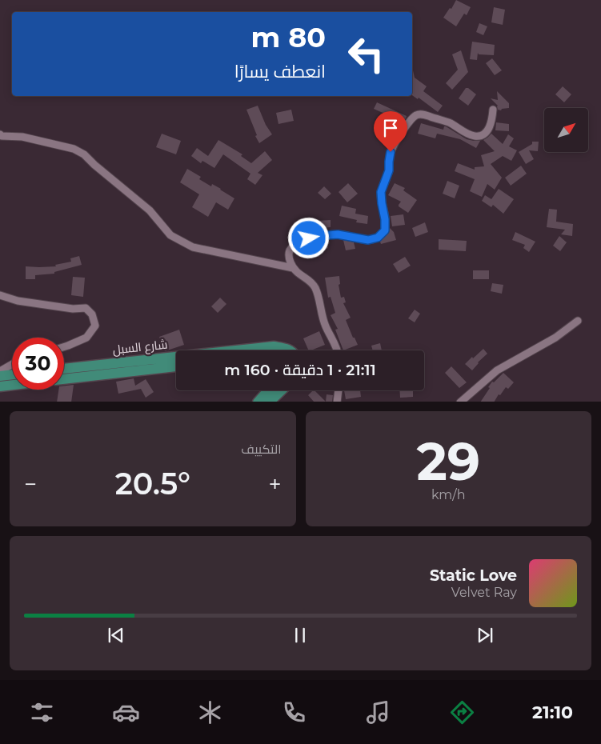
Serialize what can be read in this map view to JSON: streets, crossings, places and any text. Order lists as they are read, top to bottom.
{
  "streets": {
    "main road": ["شارع السبل"]
  },
  "north": "top right",
  "page": {
    "turn": ["80 m", "انعطف يسارًا"],
    "limit": "30",
    "trip": "21:11 · 1 دقيقة · 160 m",
    "tile": [
      ["29", "km/h"],
      "التكييف"
    ],
    "heat": ["−", "20.5°", "+"],
    "song": ["Static Love", "Velvet Ray"],
    "tabs": "21:10"
  }
}
